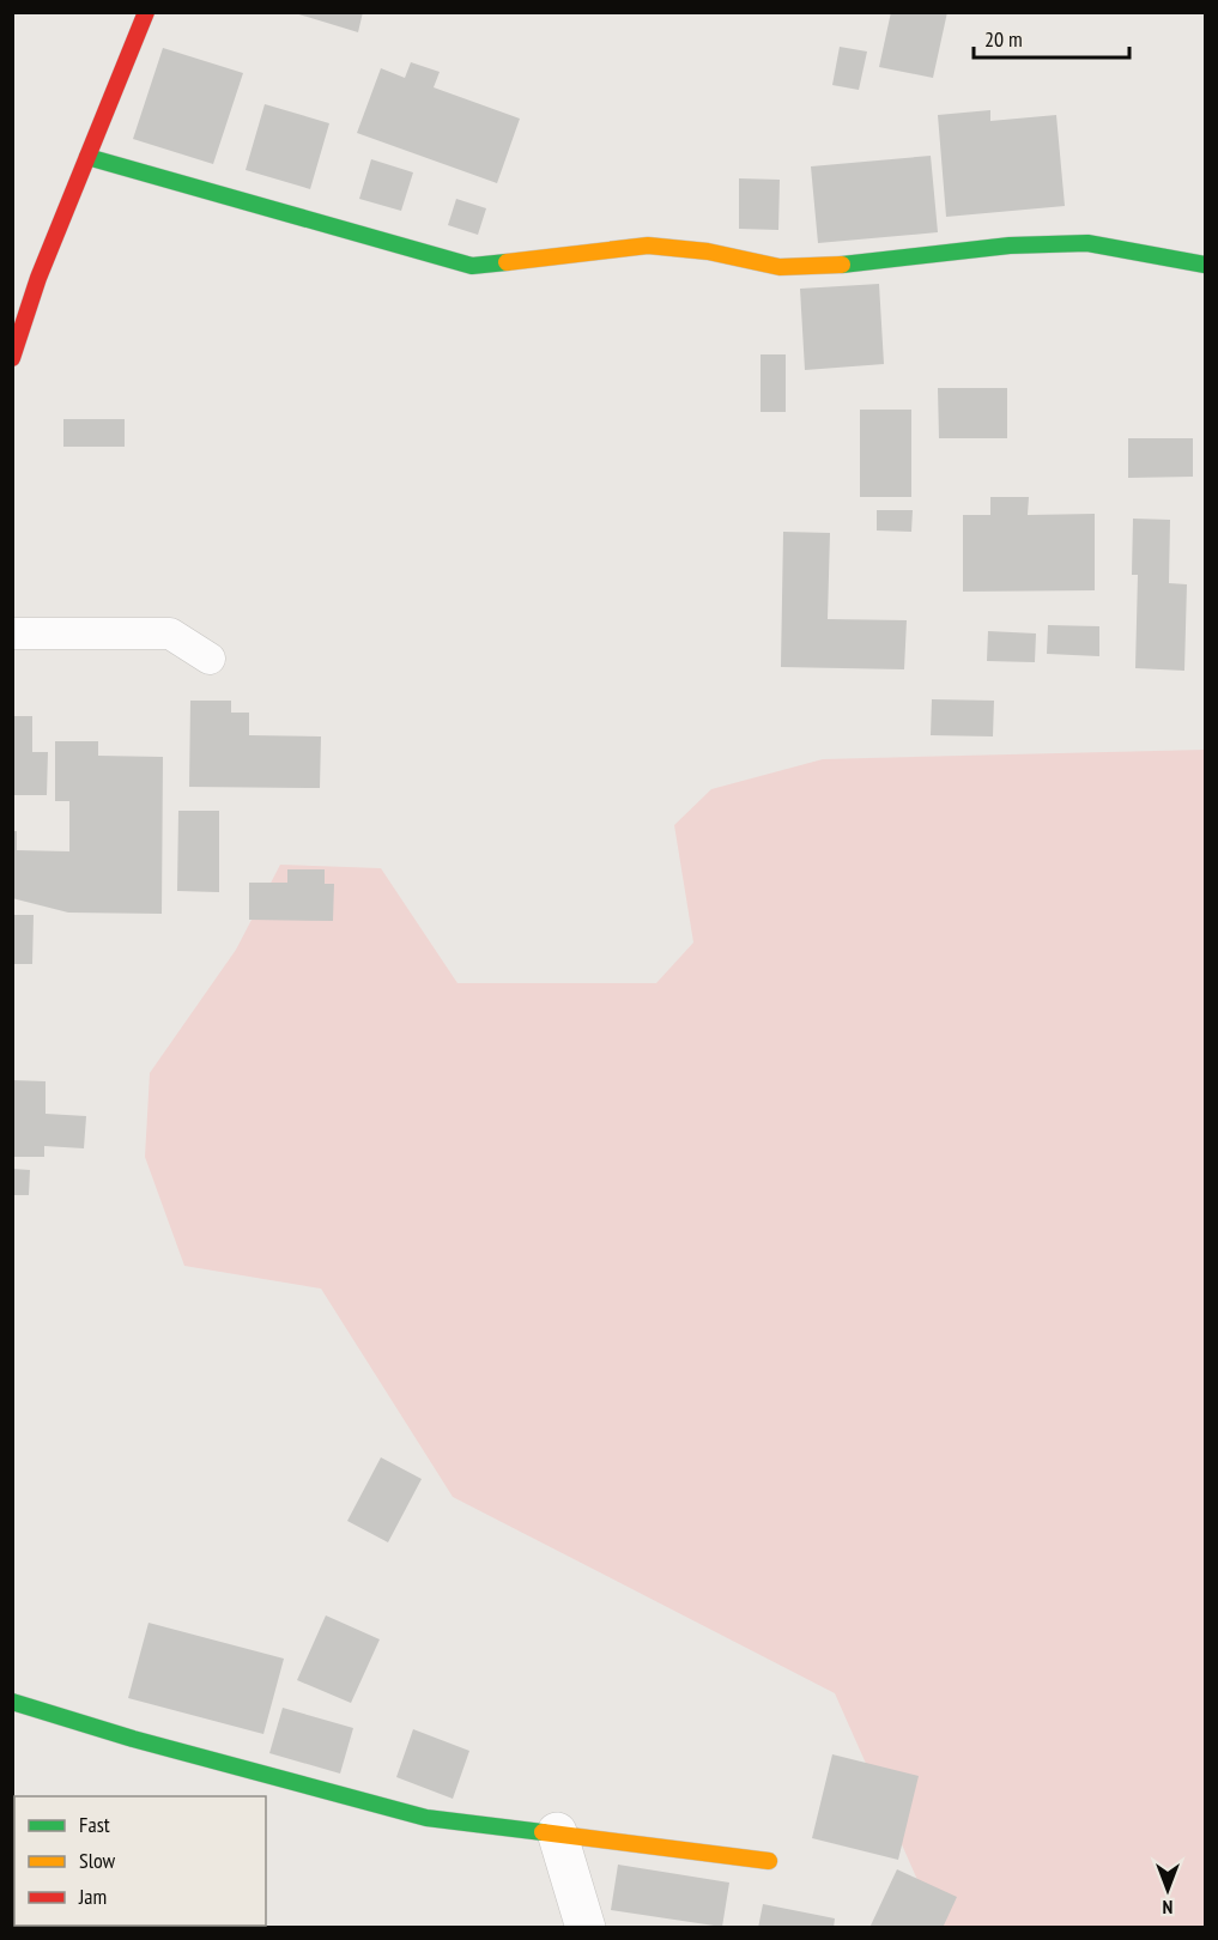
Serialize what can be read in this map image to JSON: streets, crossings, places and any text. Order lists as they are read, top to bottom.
{
  "legend": ["Fast", "Slow", "Jam"],
  "scale_bar": "20 m",
  "north": "bottom"
}
